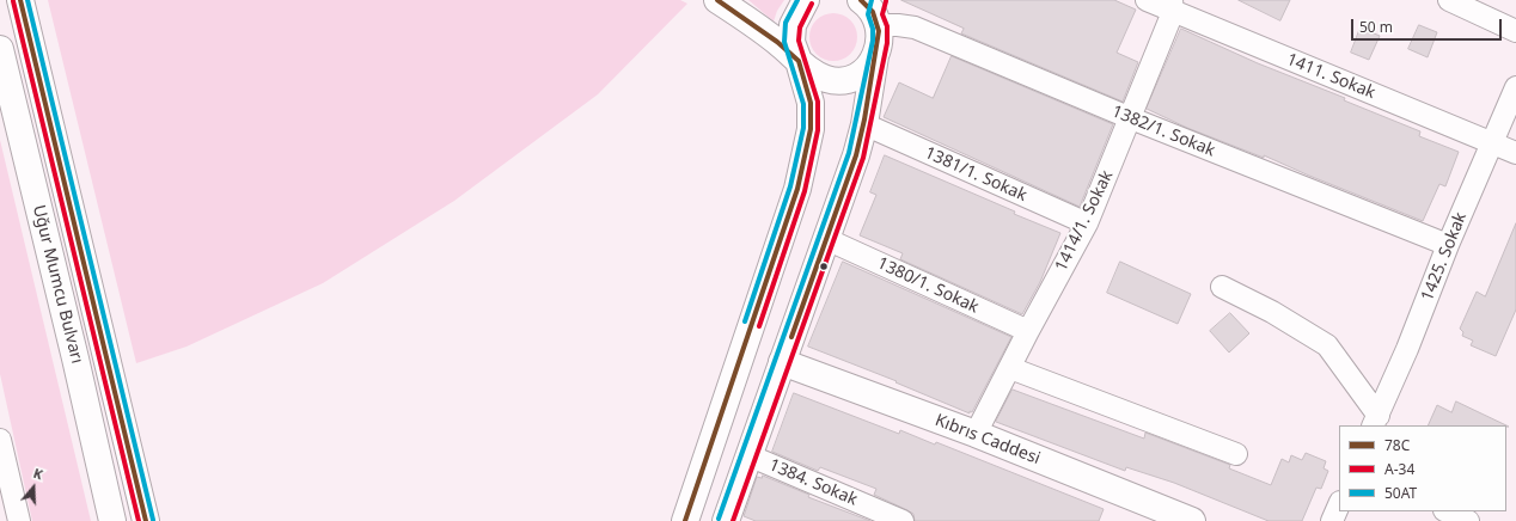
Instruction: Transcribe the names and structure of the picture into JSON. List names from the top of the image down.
{
  "streets": {
    "main road": ["Uğur Mumcu Bulvarı", "Kıbrıs Caddesi"],
    "street": [
      "1411. Sokak",
      "1382/1. Sokak",
      "1381/1. Sokak",
      "1414/1. Sokak",
      "1425. Sokak",
      "1380/1. Sokak",
      "1384. Sokak"
    ]
  },
  "crossings": [
    ["1411. Sokak", "1414/1. Sokak"],
    ["1411. Sokak", "1425. Sokak"],
    ["1382/1. Sokak", "1414/1. Sokak"],
    ["1382/1. Sokak", "1425. Sokak"],
    ["1381/1. Sokak", "1414/1. Sokak"],
    ["1414/1. Sokak", "1380/1. Sokak"],
    ["1414/1. Sokak", "Kıbrıs Caddesi"]
  ],
  "lines": ["transit line 78C", "transit line 50AT", "transit line A-34"],
  "legend": ["78C", "A-34", "50AT"],
  "scale_bar": "50 m",
  "north": "top"
}
